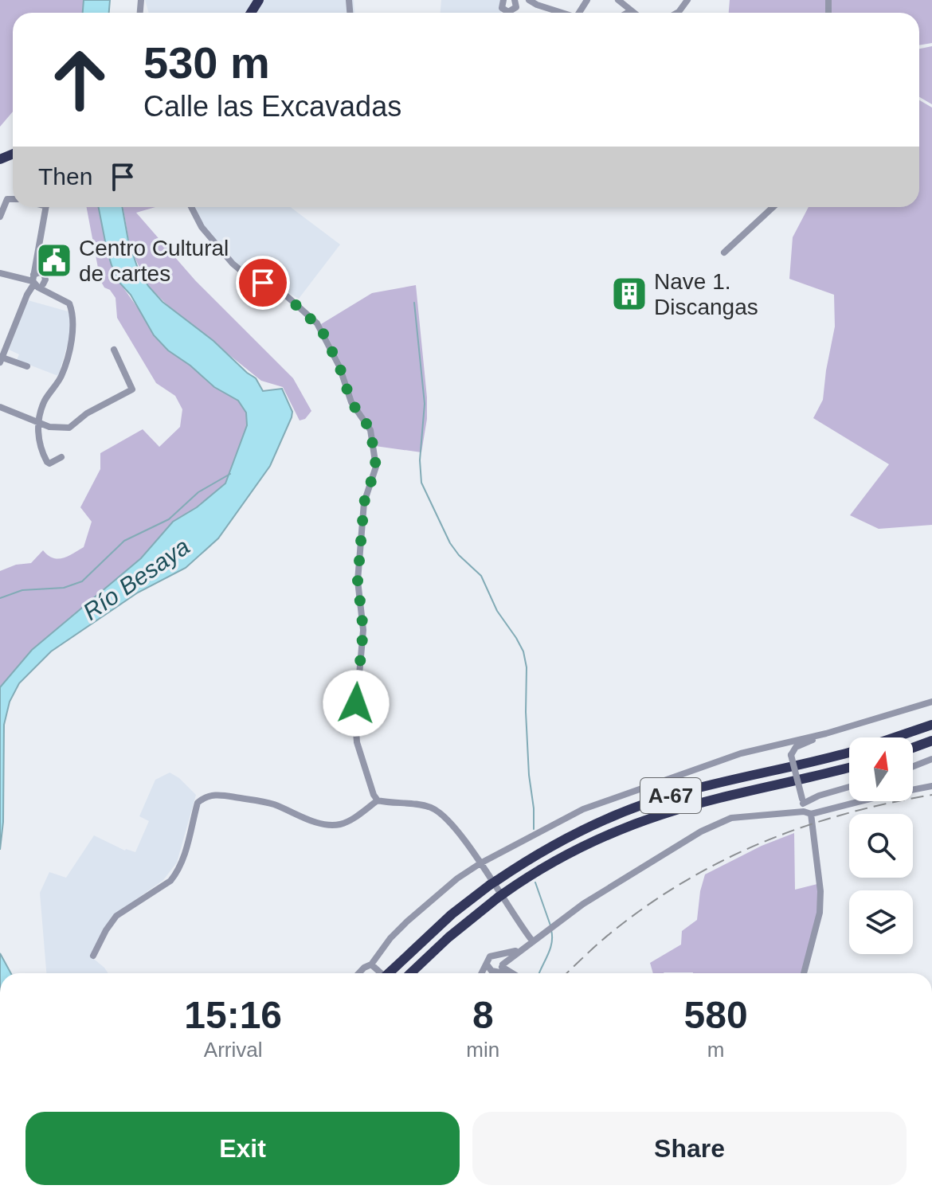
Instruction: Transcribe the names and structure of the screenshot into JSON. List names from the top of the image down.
{
  "streets": {
    "highway": ["A-67"]
  },
  "water": ["Río Besaya"],
  "places": {
    "public building": ["Centro Cultural de cartes"],
    "building": ["Nave 1. Discangas"]
  },
  "north": "top",
  "page": {
    "turn": ["530 m", "Calle las Excavadas"],
    "then": "Then",
    "eta": [
      "15:16",
      "Arrival",
      "8",
      "min",
      "580",
      "m"
    ],
    "buttons": ["Exit", "Share"]
  }
}
